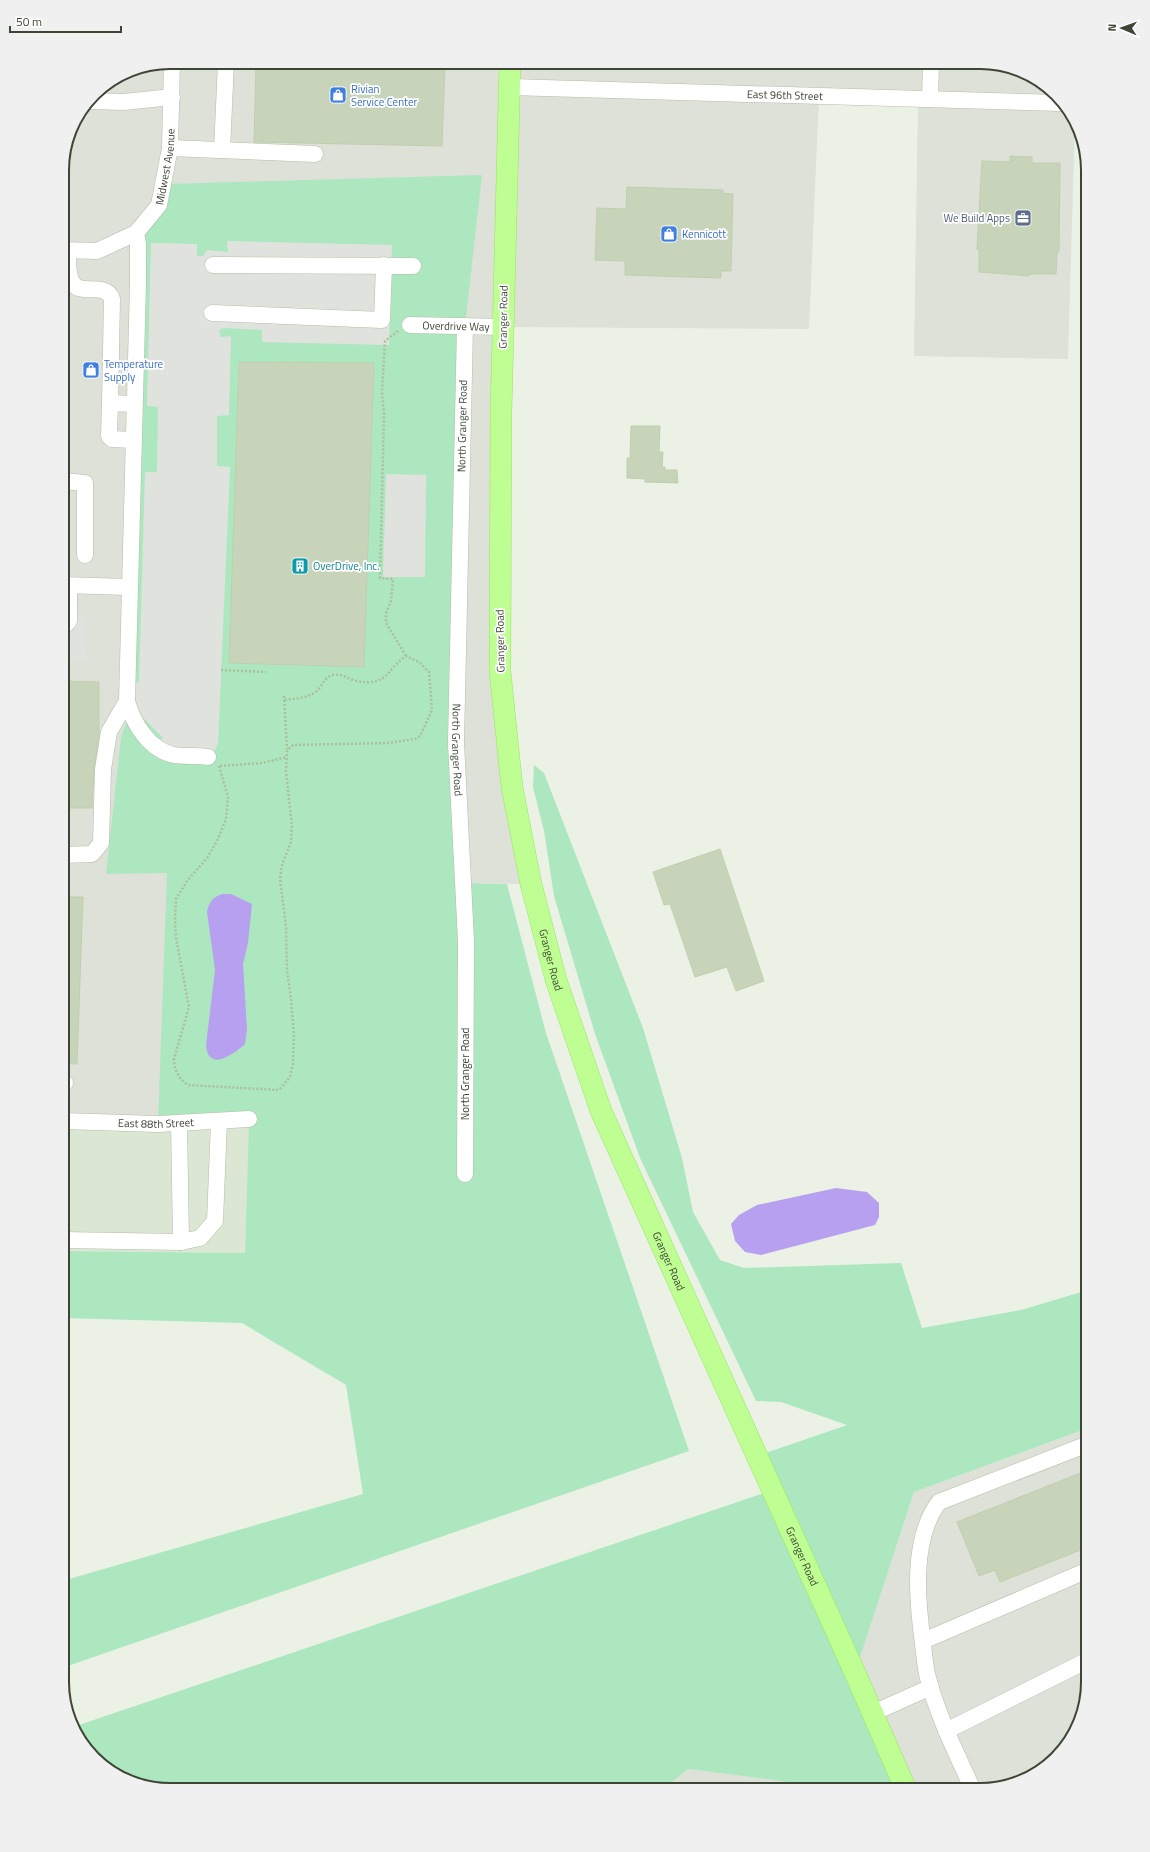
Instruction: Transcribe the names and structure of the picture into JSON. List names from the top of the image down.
{
  "streets": {
    "main road": ["Granger Road"],
    "street": [
      "East 96th Street",
      "Midwest Avenue",
      "Overdrive Way",
      "North Granger Road",
      "East 88th Street"
    ]
  },
  "crossings": [
    ["East 96th Street", "Granger Road"],
    ["Granger Road", "Overdrive Way"],
    ["Overdrive Way", "North Granger Road"]
  ],
  "places": {
    "shop": ["Rivian Service Center", "Kennicott", "Temperature Supply"],
    "office": ["We Build Apps"],
    "building": ["OverDrive, Inc."]
  },
  "scale_bar": "50 m",
  "north": "left"
}
